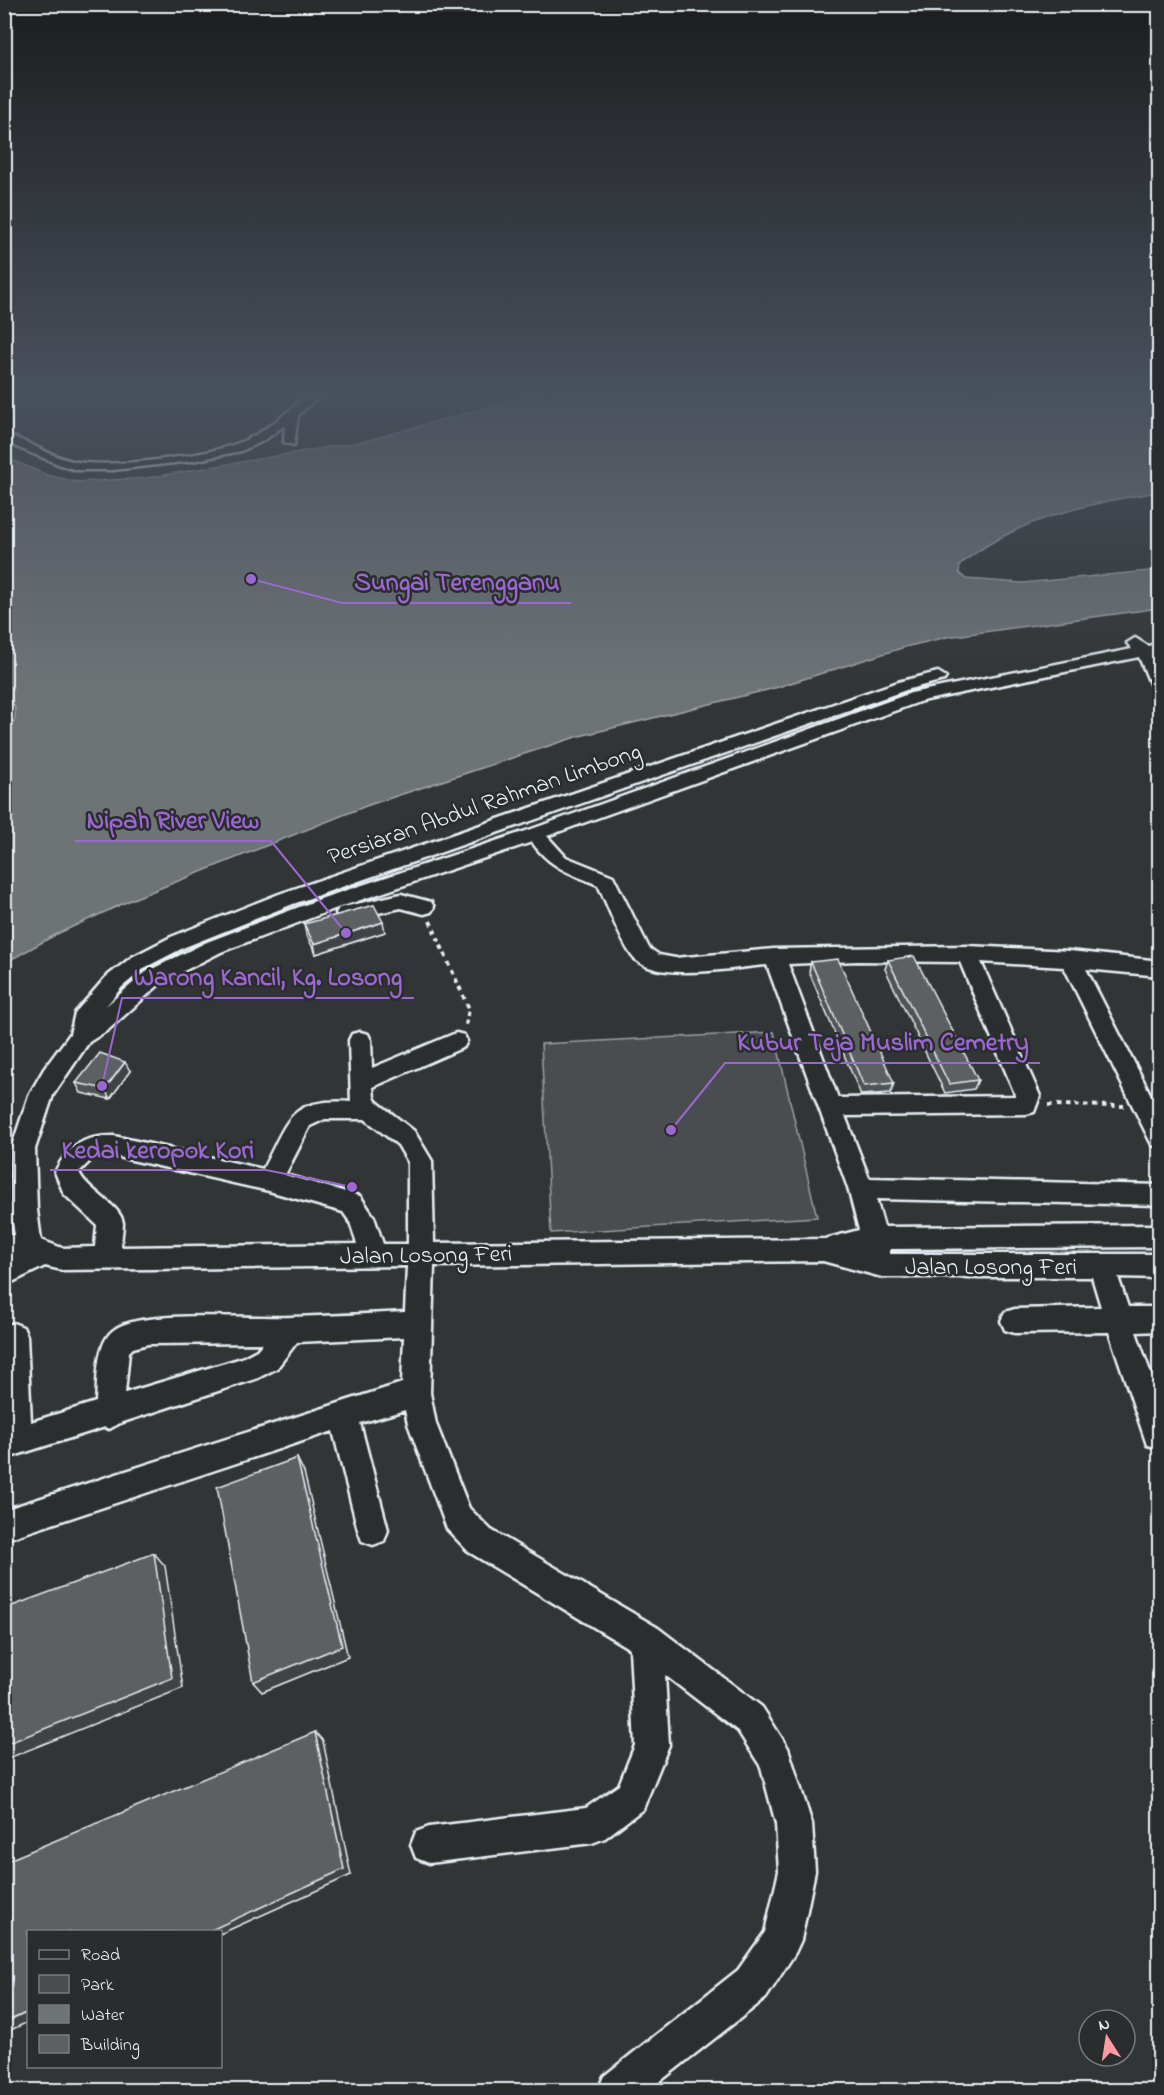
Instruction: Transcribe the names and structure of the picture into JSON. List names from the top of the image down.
{
  "streets": {
    "street": ["Persiaran Abdul Rahman Limbong", "Jalan Losong Feri"]
  },
  "places": [
    "Sungai Terengganu",
    "Nipah River View",
    "Warong Kancil, Kg. Losong",
    "Kubur Teja Muslim Cemetry",
    "Kedai keropok Kori"
  ],
  "legend": [
    "Road",
    "Park",
    "Water",
    "Building"
  ],
  "north": "top"
}
